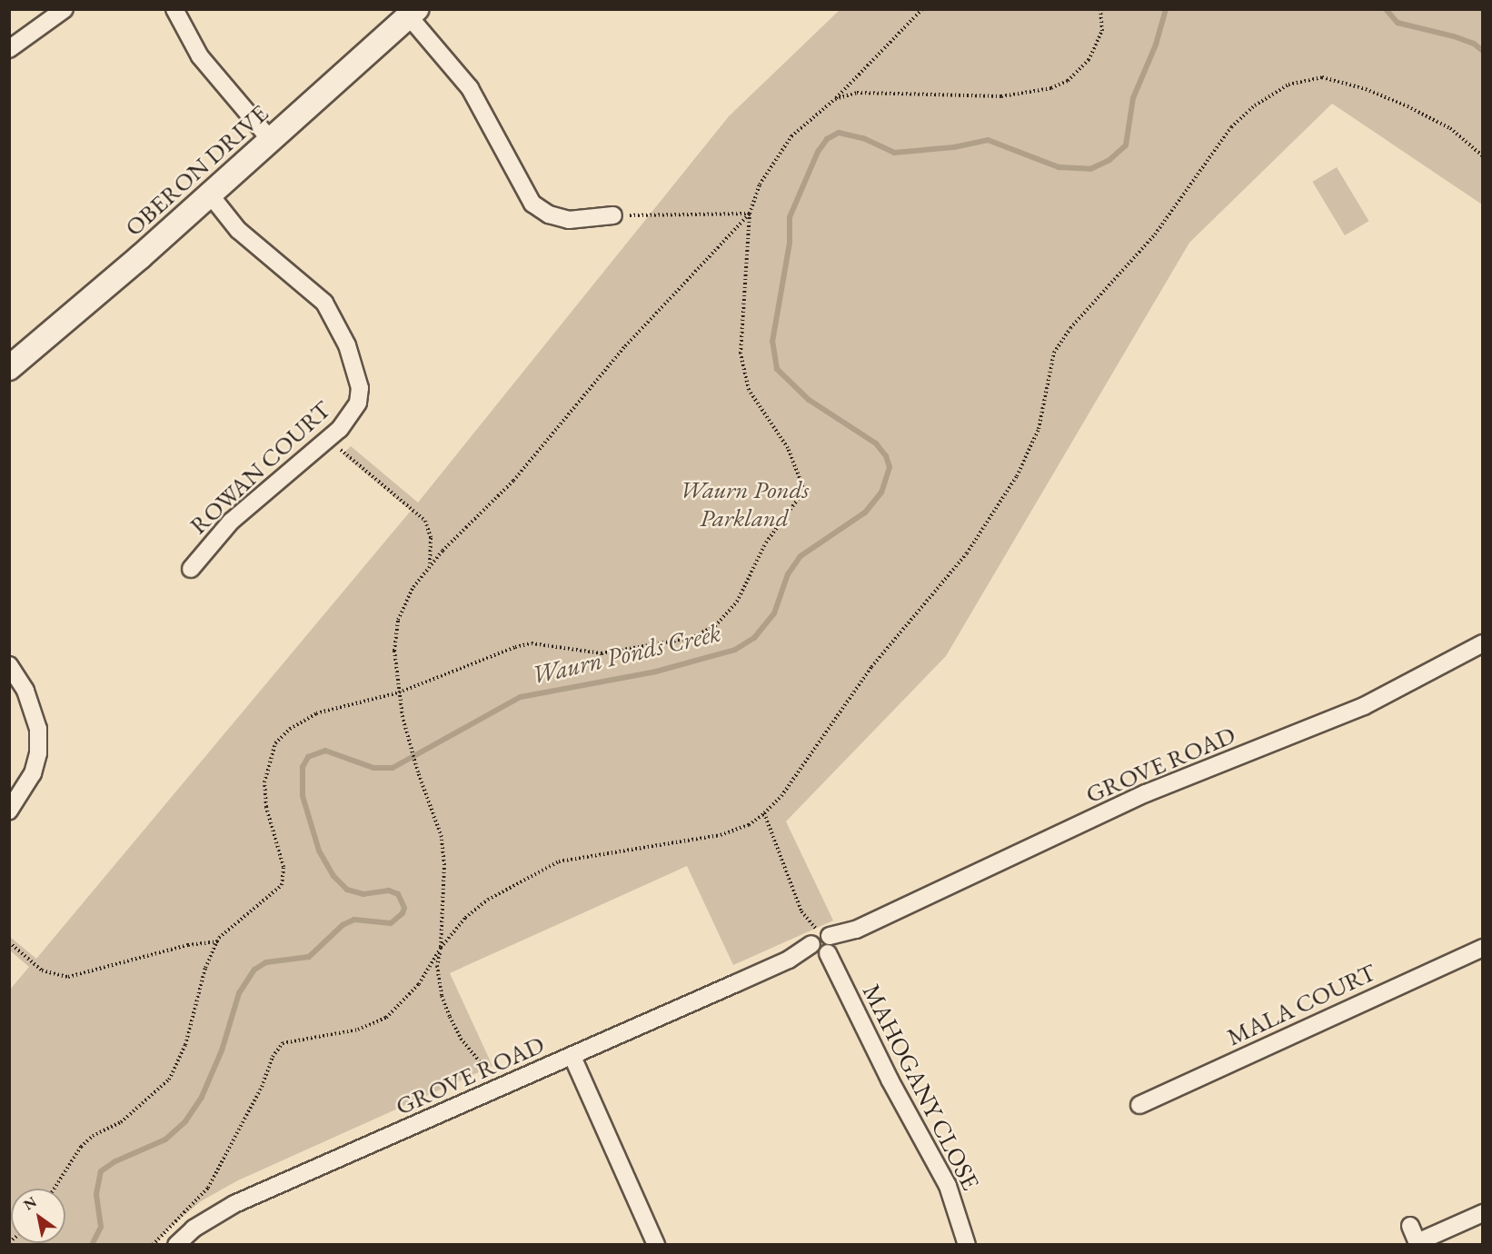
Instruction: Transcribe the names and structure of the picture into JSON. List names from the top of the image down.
{
  "streets": {
    "street": [
      "OBERON DRIVE",
      "ROWAN COURT",
      "GROVE ROAD",
      "MALA COURT",
      "MAHOGANY CLOSE"
    ]
  },
  "crossings": [
    ["OBERON DRIVE", "ROWAN COURT"],
    ["GROVE ROAD", "MAHOGANY CLOSE"]
  ],
  "water": ["Waurn Ponds Creek"],
  "parks": ["Waurn Ponds Parkland"],
  "north": "top left"
}
